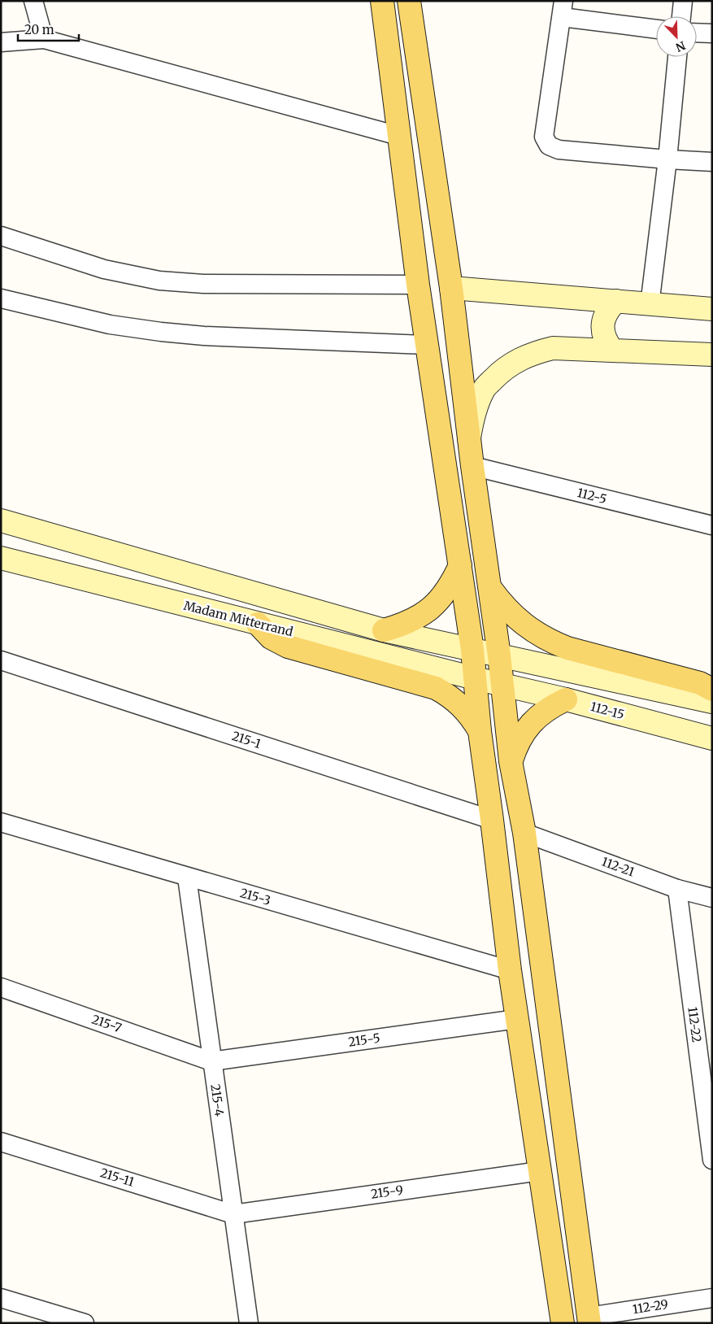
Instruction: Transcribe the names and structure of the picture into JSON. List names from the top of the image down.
{
  "streets": {
    "main road": ["Madam Mitterrand", "112-15"],
    "street": [
      "112-5",
      "215-1",
      "112-21",
      "215-3",
      "215-7",
      "112-22",
      "215-5",
      "215-4",
      "215-11",
      "215-9",
      "112-29"
    ]
  },
  "crossings": [
    ["Madam Mitterrand", "112-15"],
    ["112-21", "112-22"],
    ["215-3", "215-4"],
    ["215-7", "215-5"],
    ["215-7", "215-4"],
    ["215-5", "215-4"],
    ["215-4", "215-11"],
    ["215-4", "215-9"],
    ["215-11", "215-9"]
  ],
  "scale_bar": "20 m",
  "north": "bottom right"
}
